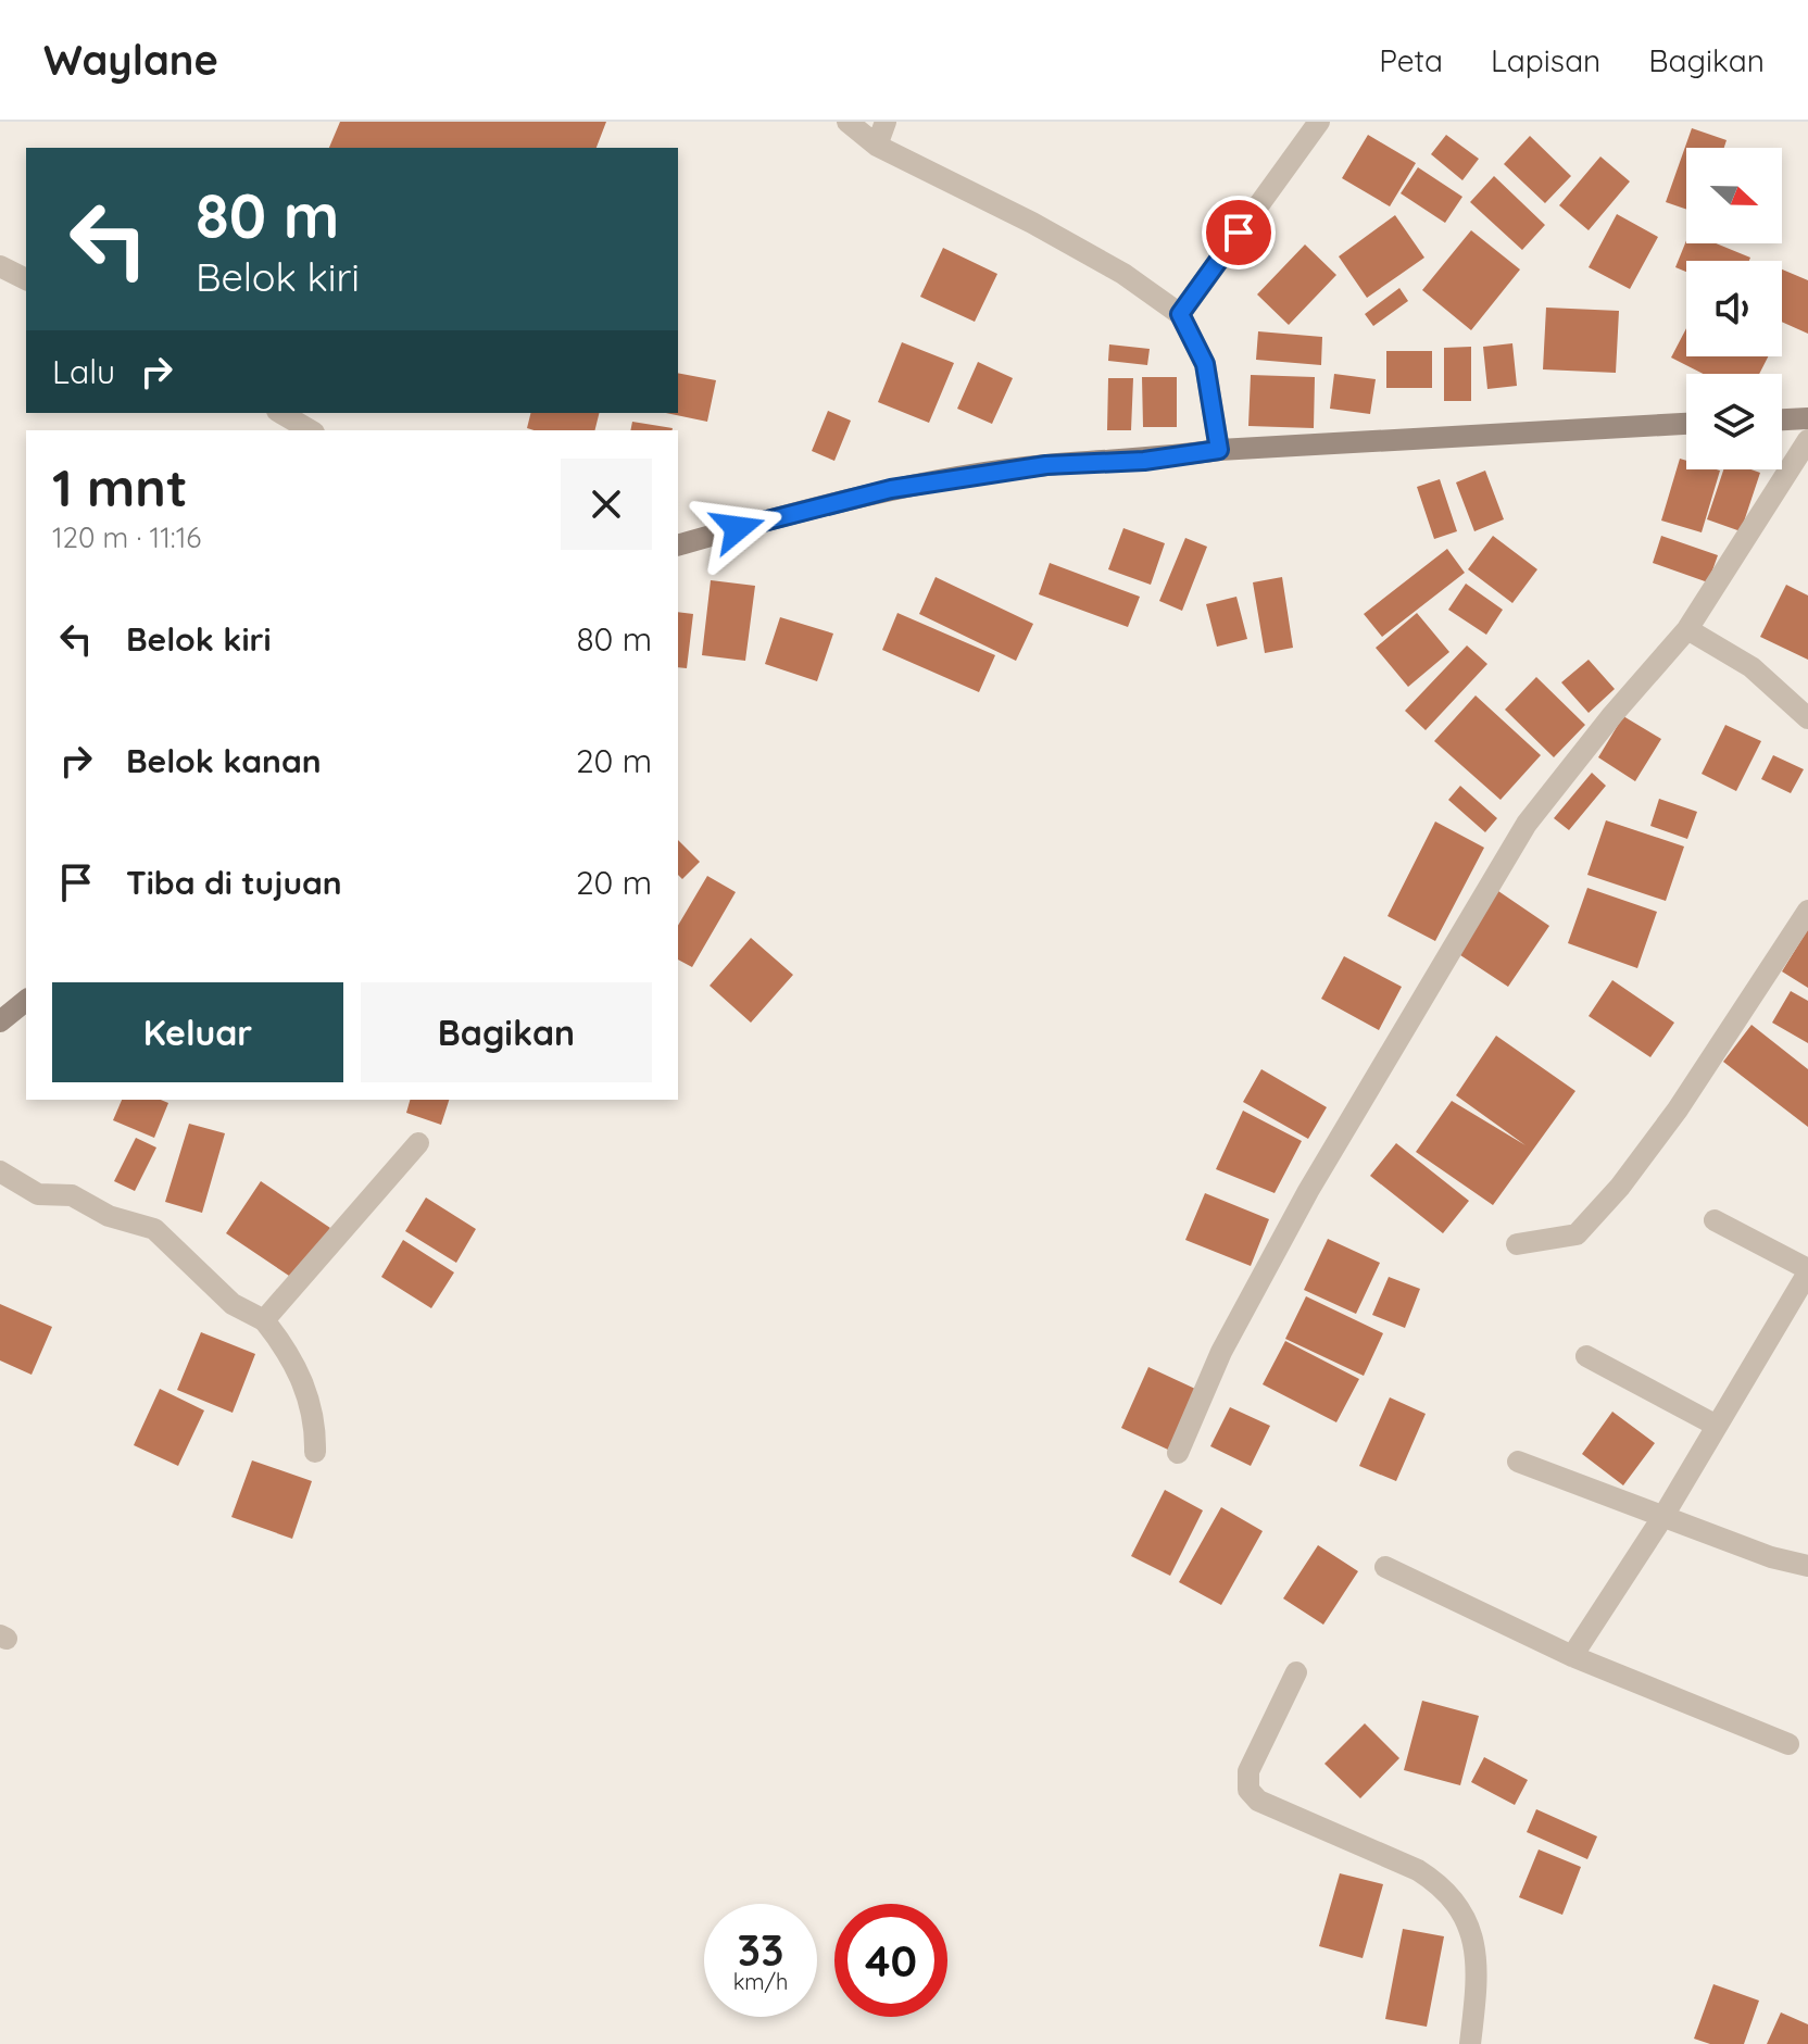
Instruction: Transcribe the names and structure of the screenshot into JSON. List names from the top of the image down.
{
  "north": "right",
  "page": {
    "header": "Waylane",
    "nav": ["Peta", "Lapisan", "Bagikan"],
    "turn": ["80 m", "Belok kiri"],
    "then": "Lalu",
    "heading": ["1 mnt", "120 m · 11:16"],
    "list": [
      {
        "name": "Belok kiri",
        "value": "80 m"
      },
      {
        "name": "Belok kanan",
        "value": "20 m"
      },
      {
        "name": "Tiba di tujuan",
        "value": "20 m"
      }
    ],
    "buttons": ["Keluar", "Bagikan"],
    "speed": "33 km/h",
    "limit": "40"
  }
}
